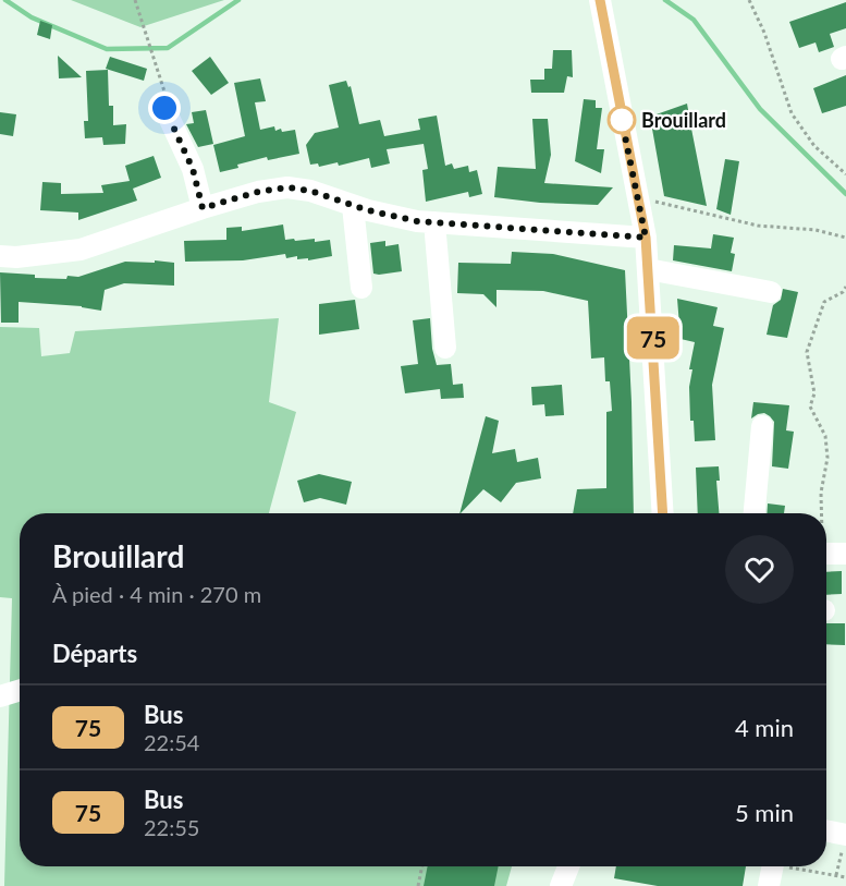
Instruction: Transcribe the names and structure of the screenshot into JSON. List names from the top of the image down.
{
  "places": ["Brouillard"],
  "lines": ["bus line 75"],
  "page": {
    "on_map": "75",
    "heading": [
      ["Brouillard", "À pied · 4 min · 270 m"],
      "Départs"
    ],
    "list": [
      {
        "mark": "75",
        "name": "Bus",
        "note": "22:54",
        "value": "4 min"
      },
      {
        "mark": "75",
        "name": "Bus",
        "note": "22:55",
        "value": "5 min"
      }
    ]
  }
}
